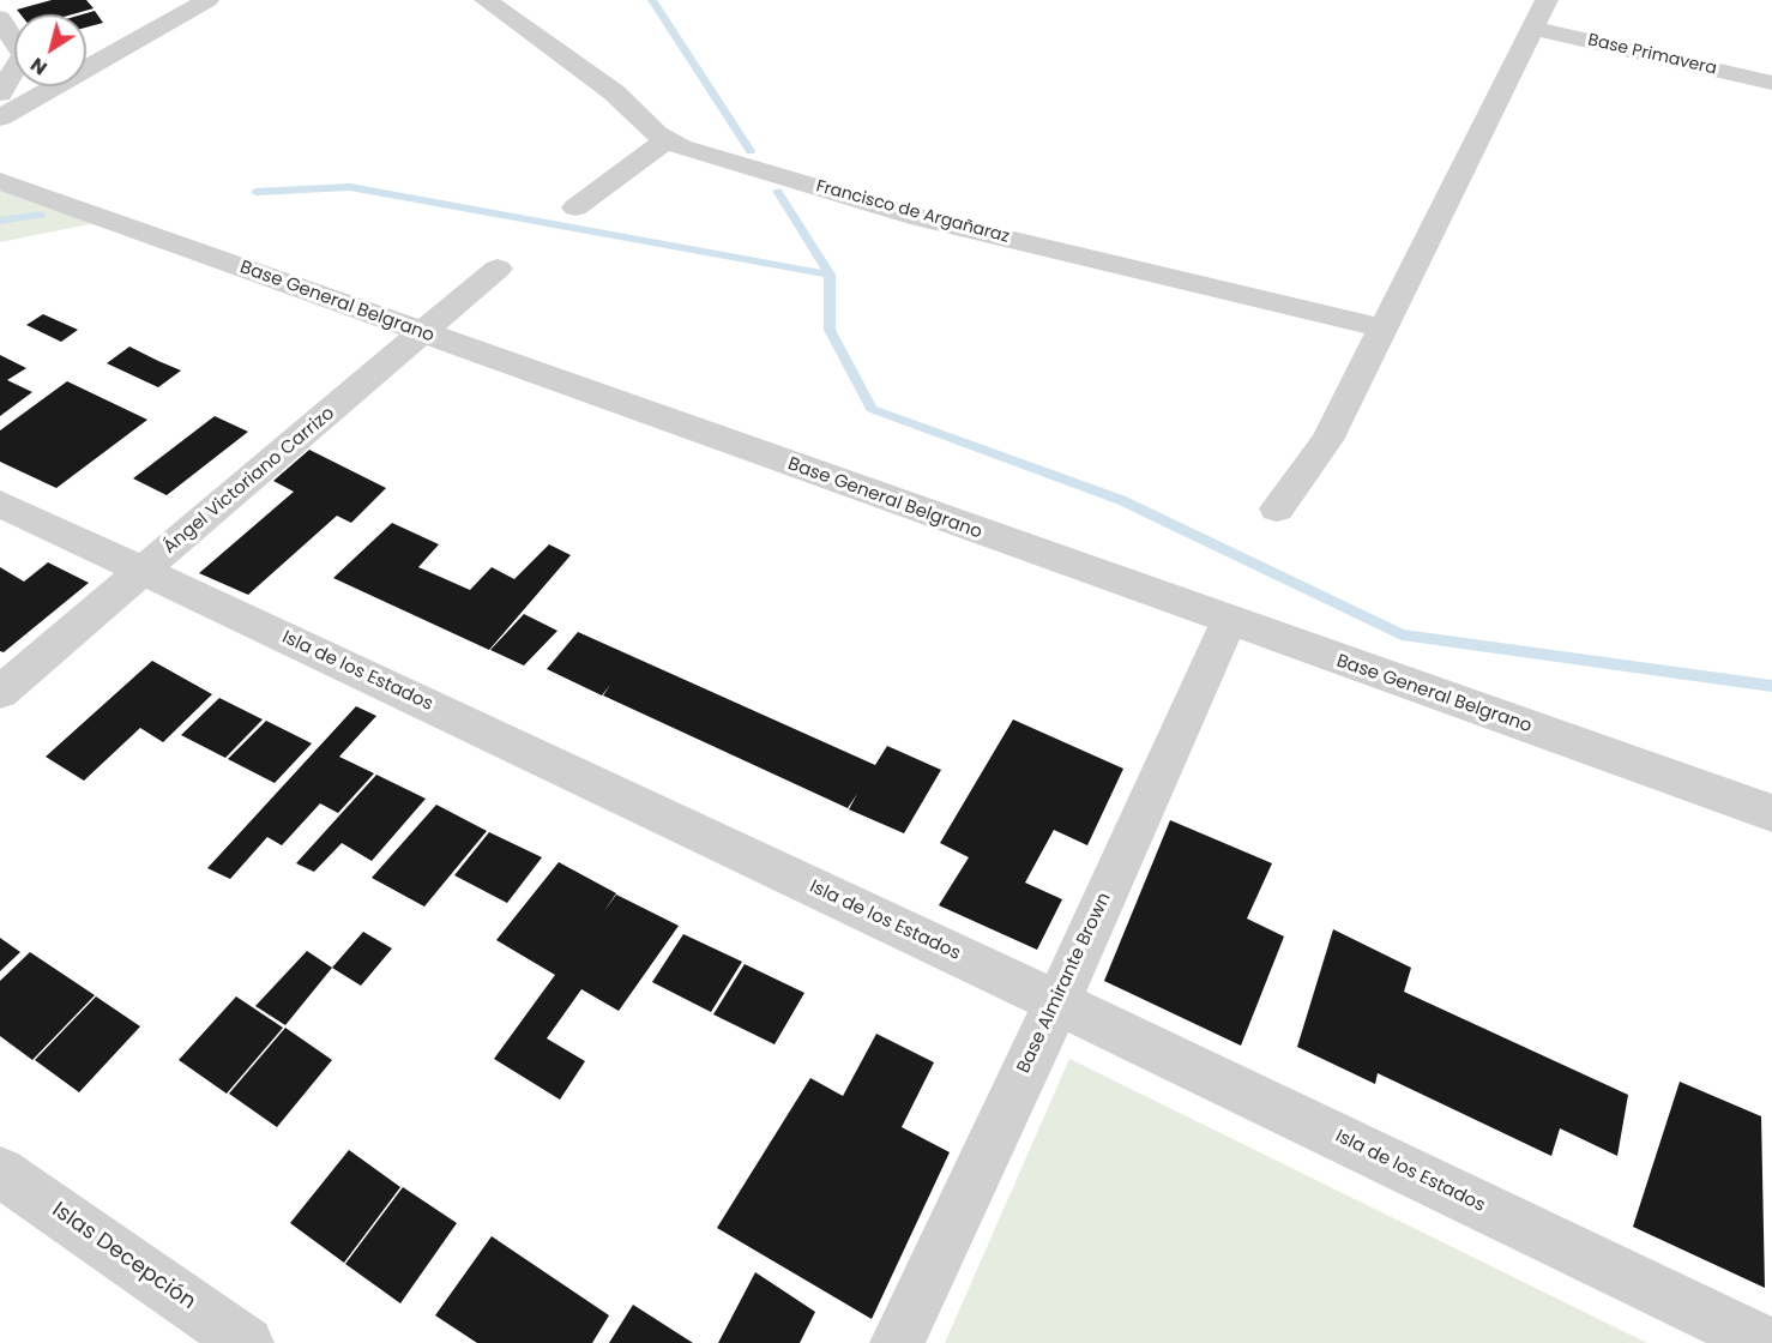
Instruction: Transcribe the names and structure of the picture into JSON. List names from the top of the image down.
{
  "streets": {
    "street": [
      "Base Primavera",
      "Francisco de Argañaraz",
      "Base General Belgrano",
      "Ángel Victoriano Carrizo",
      "Isla de los Estados",
      "Base Almirante Brown",
      "Islas Decepción"
    ]
  },
  "crossings": [
    ["Base General Belgrano", "Ángel Victoriano Carrizo"],
    ["Base General Belgrano", "Base Almirante Brown"],
    ["Ángel Victoriano Carrizo", "Isla de los Estados"],
    ["Isla de los Estados", "Base Almirante Brown"]
  ],
  "north": "bottom left"
}
